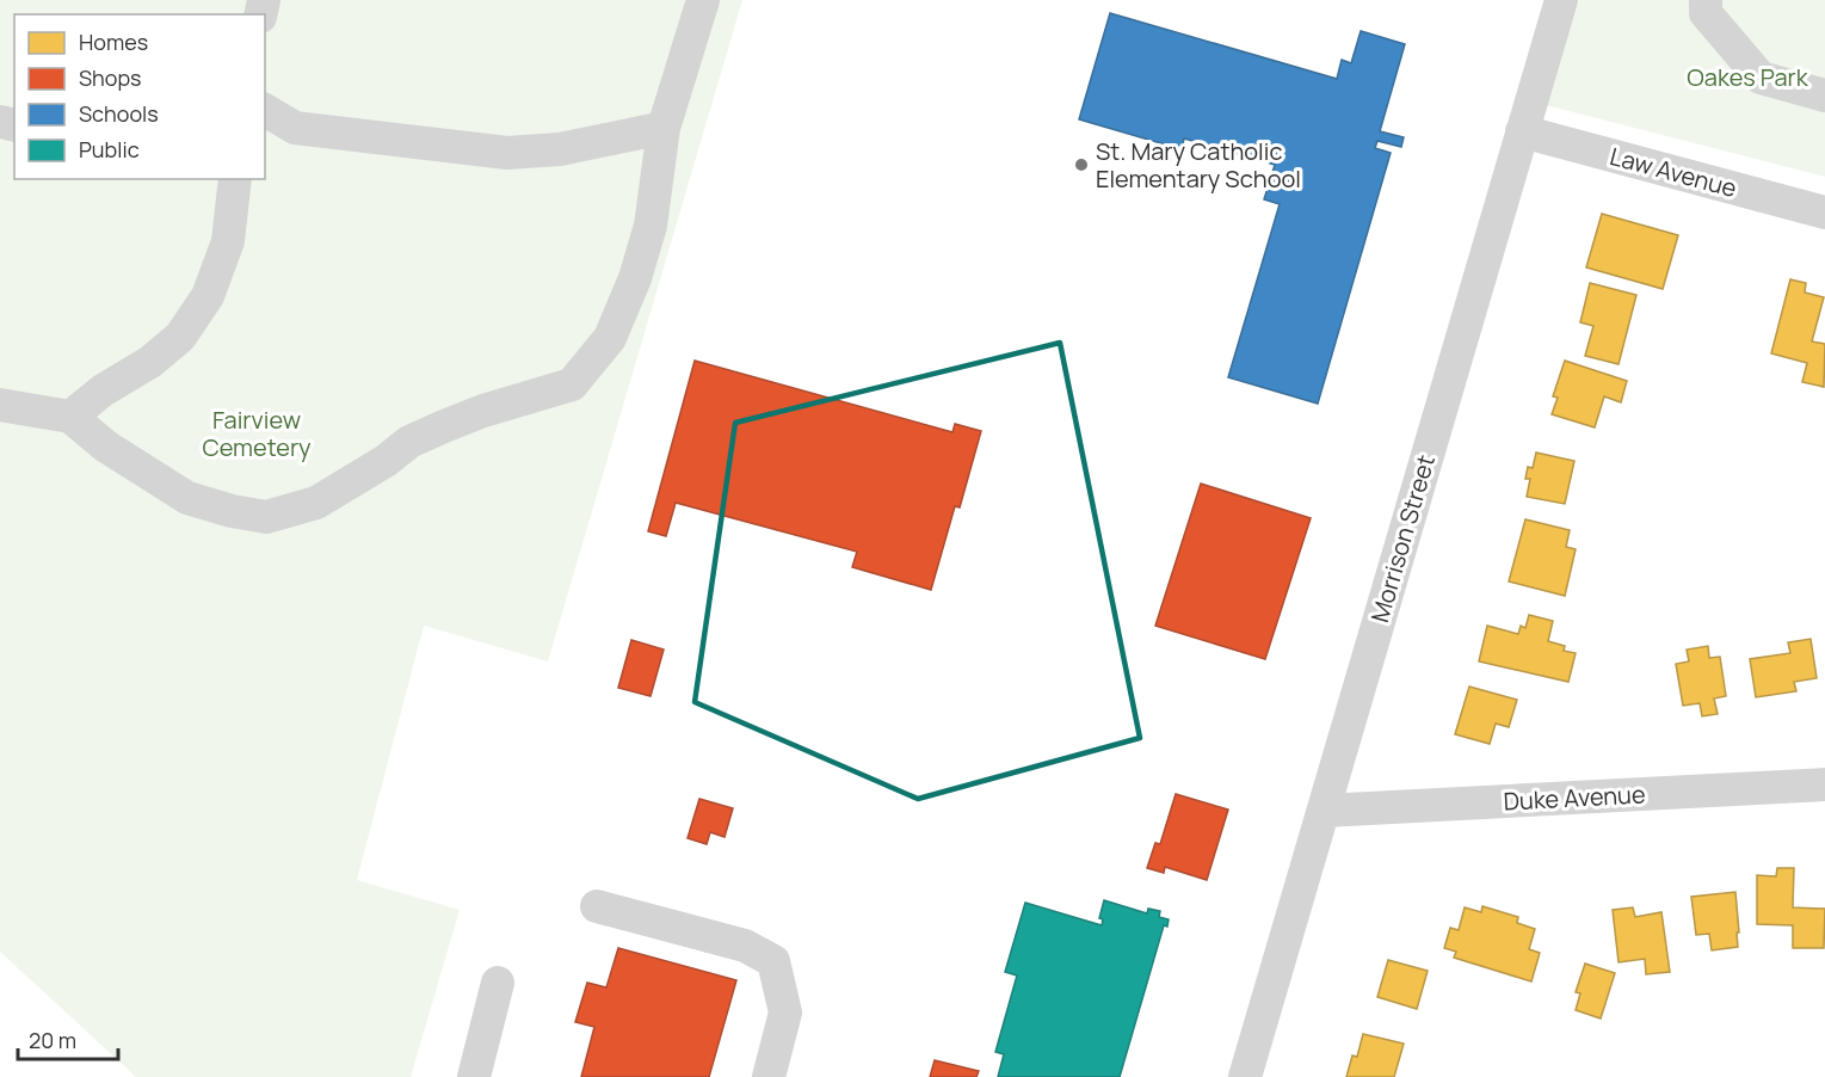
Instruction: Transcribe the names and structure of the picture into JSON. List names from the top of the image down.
{
  "streets": {
    "street": ["Law Avenue", "Morrison Street", "Duke Avenue"]
  },
  "crossings": [
    ["Law Avenue", "Morrison Street"],
    ["Morrison Street", "Duke Avenue"]
  ],
  "parks": ["Oakes Park", "Fairview Cemetery"],
  "places": ["St. Mary Catholic Elementary School"],
  "legend": [
    "Homes",
    "Shops",
    "Schools",
    "Public"
  ],
  "scale_bar": "20 m"
}
